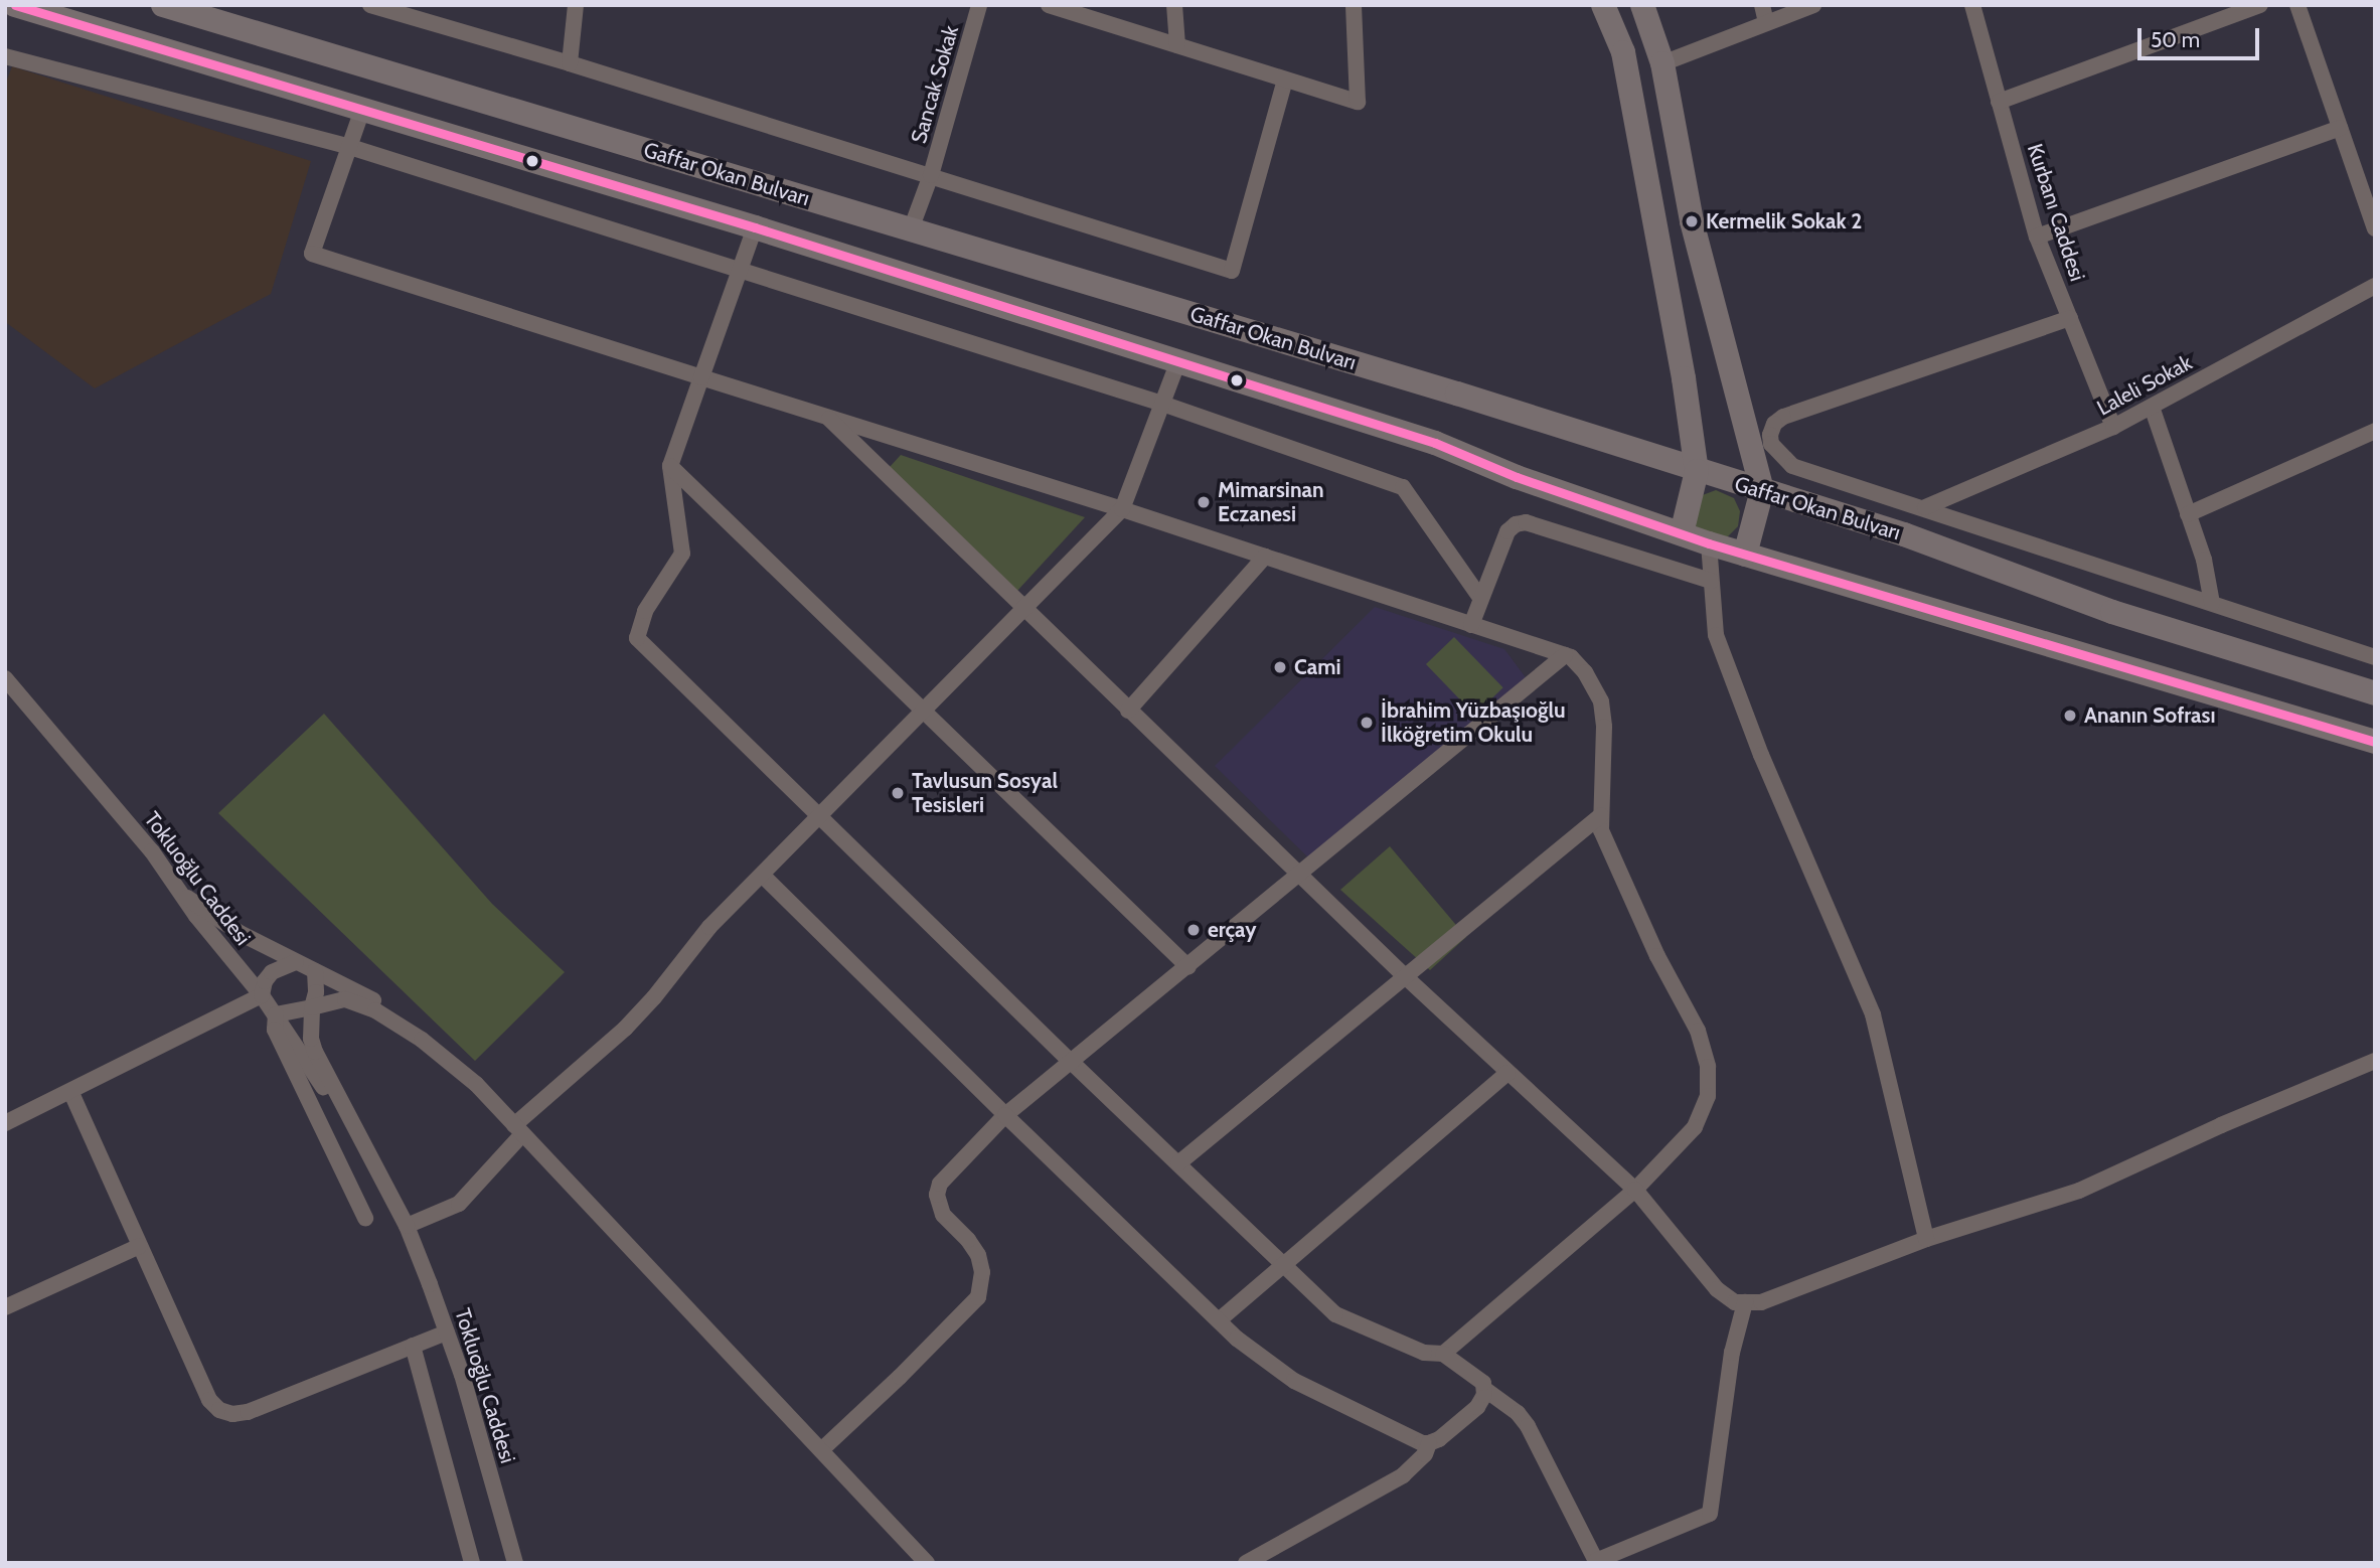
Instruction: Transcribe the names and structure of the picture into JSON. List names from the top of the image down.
{
  "streets": {
    "highway": ["Gaffar Okan Bulvarı"],
    "street": [
      "Sancak Sokak",
      "Kurbanı Caddesi",
      "Laleli Sokak",
      "Tokluoğlu Caddesi"
    ]
  },
  "crossings": [
    ["Sancak Sokak", "Gaffar Okan Bulvarı"],
    ["Kurbanı Caddesi", "Laleli Sokak"]
  ],
  "places": [
    "Kermelik Sokak 2",
    "Mimarsinan Eczanesi",
    "Cami",
    "Ananın Sofrası",
    "İbrahim Yüzbaşıoğlu İlköğretim Okulu",
    "Tavlusun Sosyal Tesisleri",
    "erçay"
  ],
  "scale_bar": "50 m"
}
